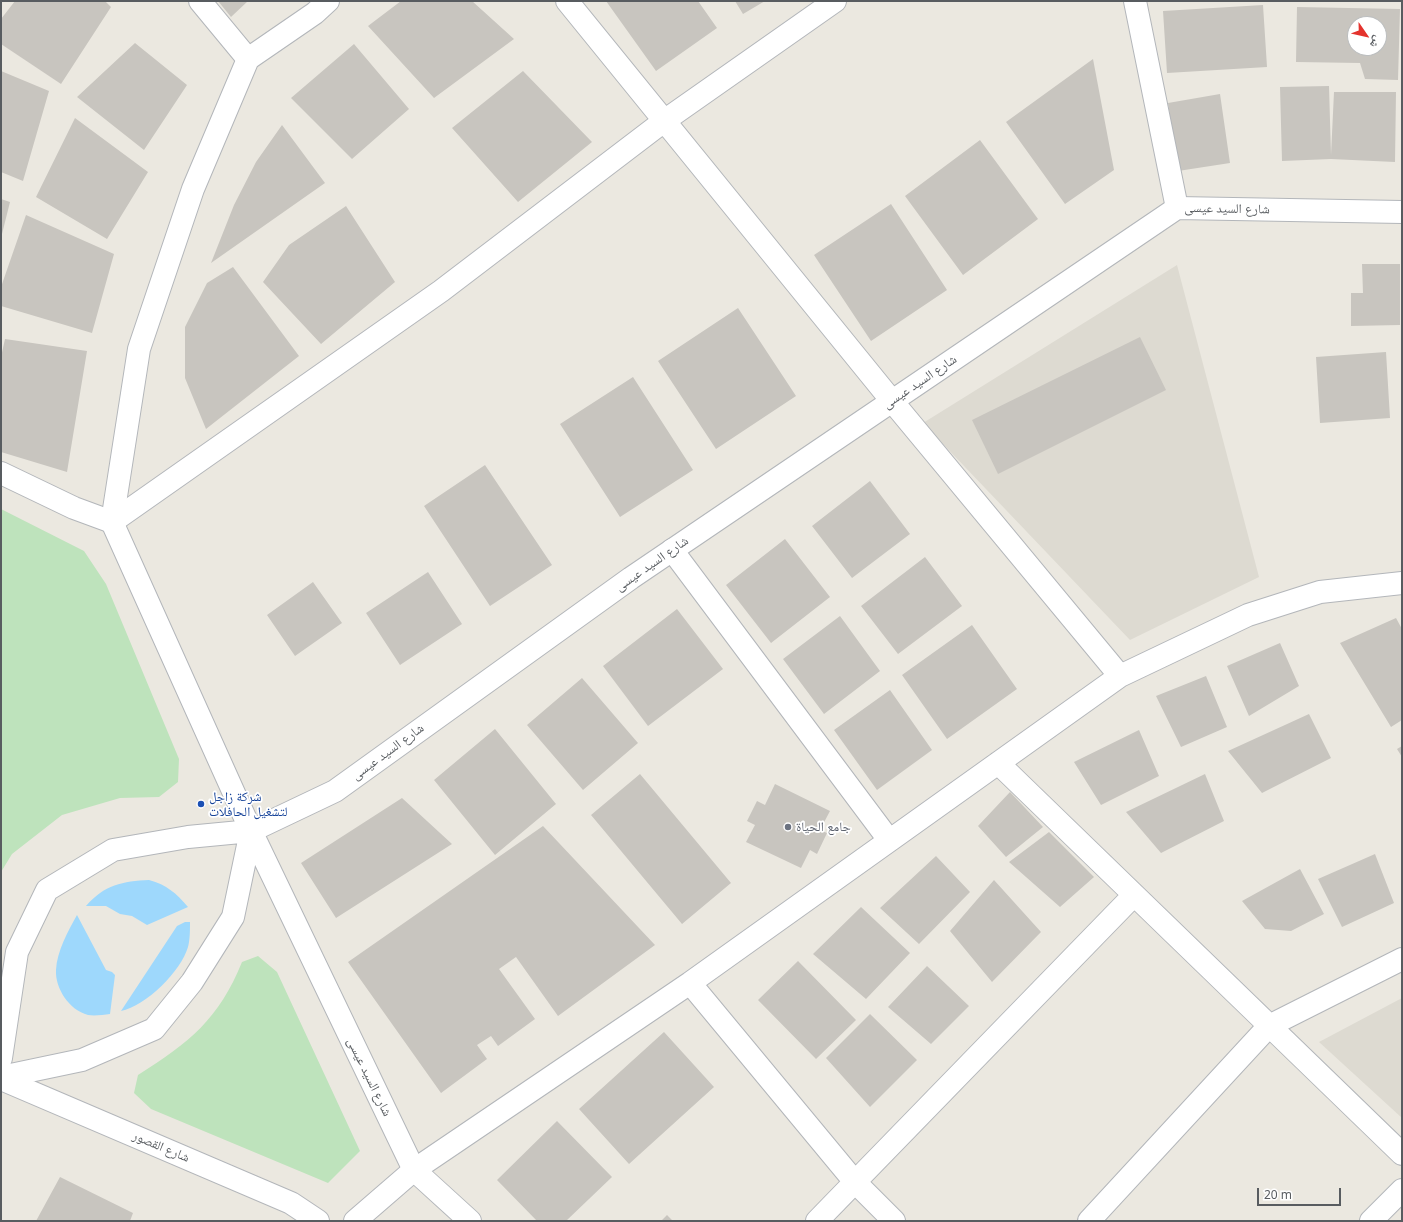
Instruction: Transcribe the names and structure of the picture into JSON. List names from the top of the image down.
{
  "streets": {
    "street": ["شارع السيد عيسى", "شارع القصور"]
  },
  "places": ["شركة زاجل لتشغيل الحافلات", "جامع الحياة"],
  "scale_bar": "20 m",
  "north": "bottom right"
}
